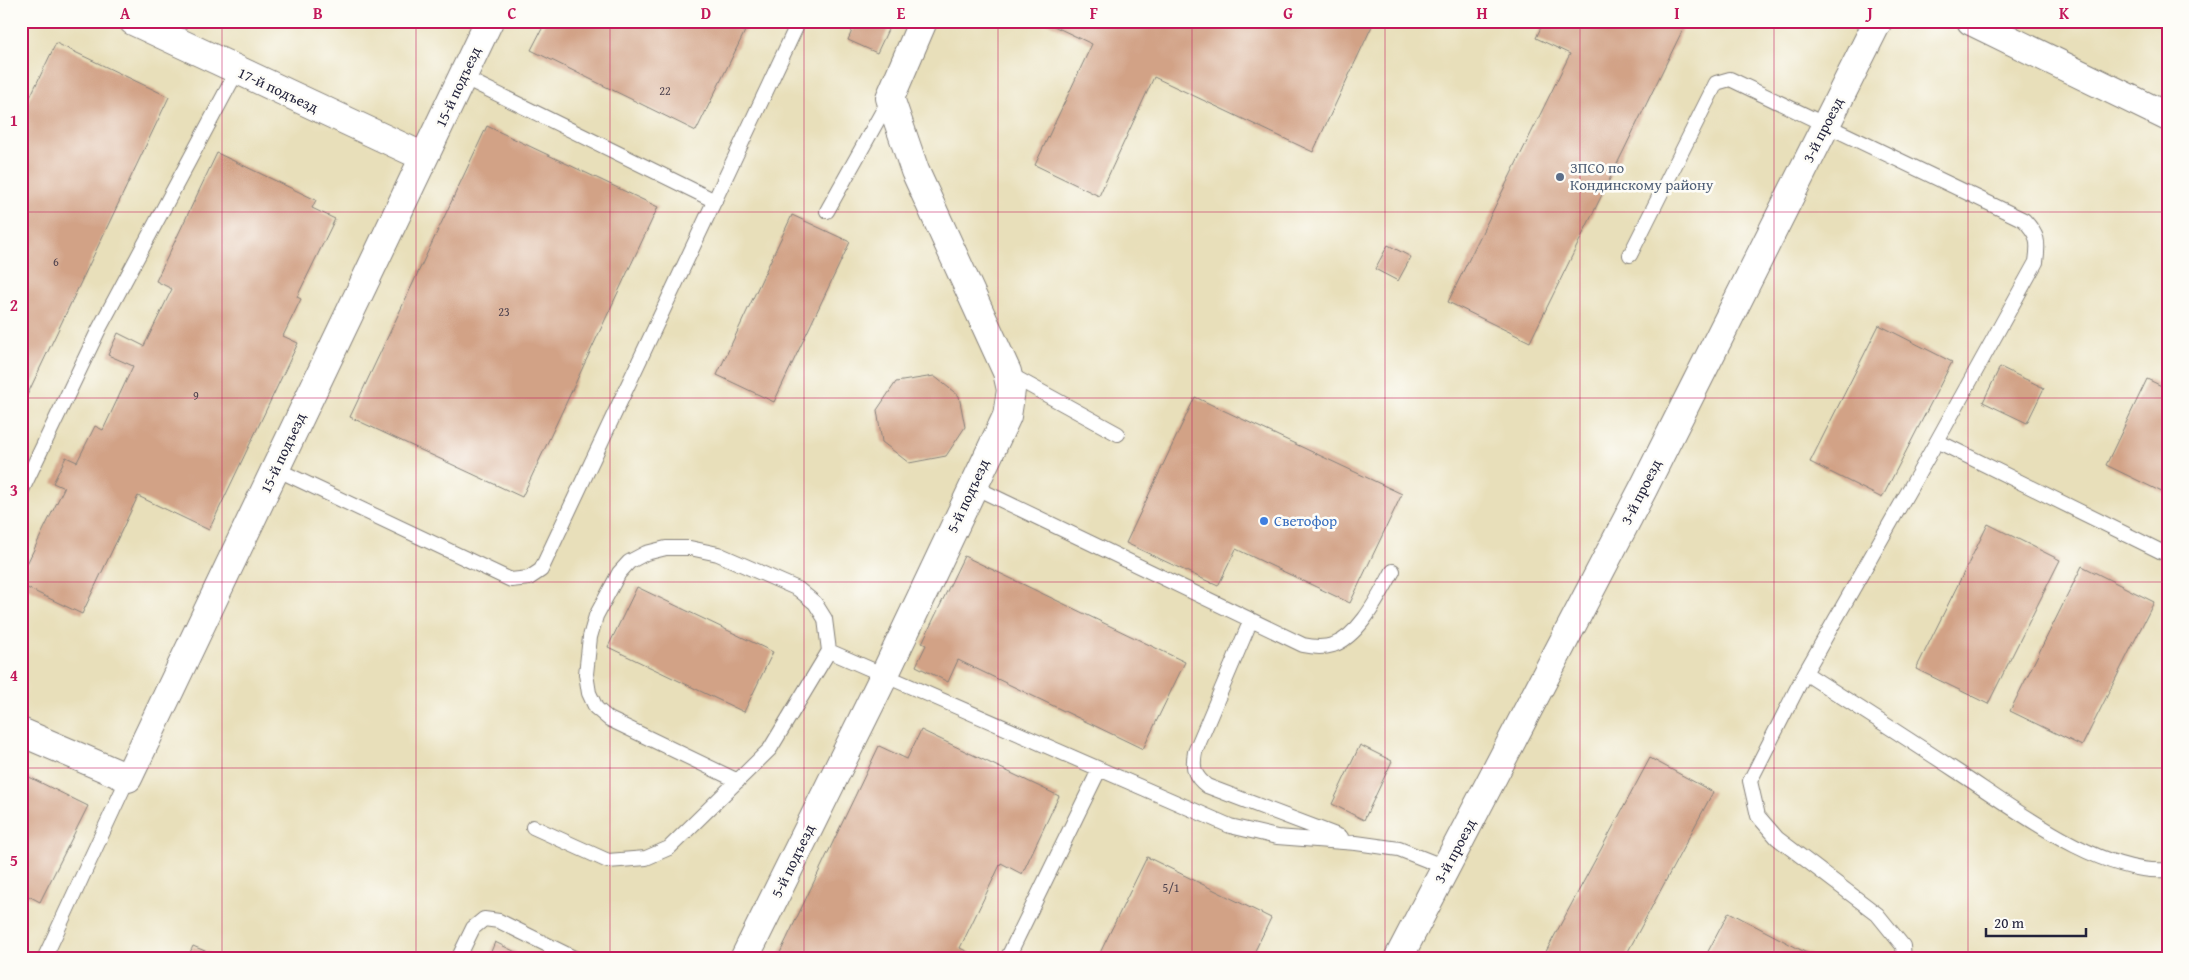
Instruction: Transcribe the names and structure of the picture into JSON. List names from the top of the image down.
{
  "streets": {
    "street": [
      "15-й подъезд",
      "17-й подъезд",
      "3-й проезд",
      "5-й подъезд"
    ]
  },
  "crossings": [
    ["15-й подъезд", "17-й подъезд"]
  ],
  "places": ["ЗПСО по Кондинскому району", "Светофор"],
  "house_numbers": [
    "22",
    "6",
    "23",
    "9",
    "5/1"
  ],
  "scale_bar": "20 m",
  "grid": {
    "columns": [
      "A",
      "B",
      "C",
      "D",
      "E",
      "F",
      "G",
      "H",
      "I",
      "J",
      "K"
    ],
    "rows": [
      "1",
      "2",
      "3",
      "4",
      "5"
    ]
  }
}
